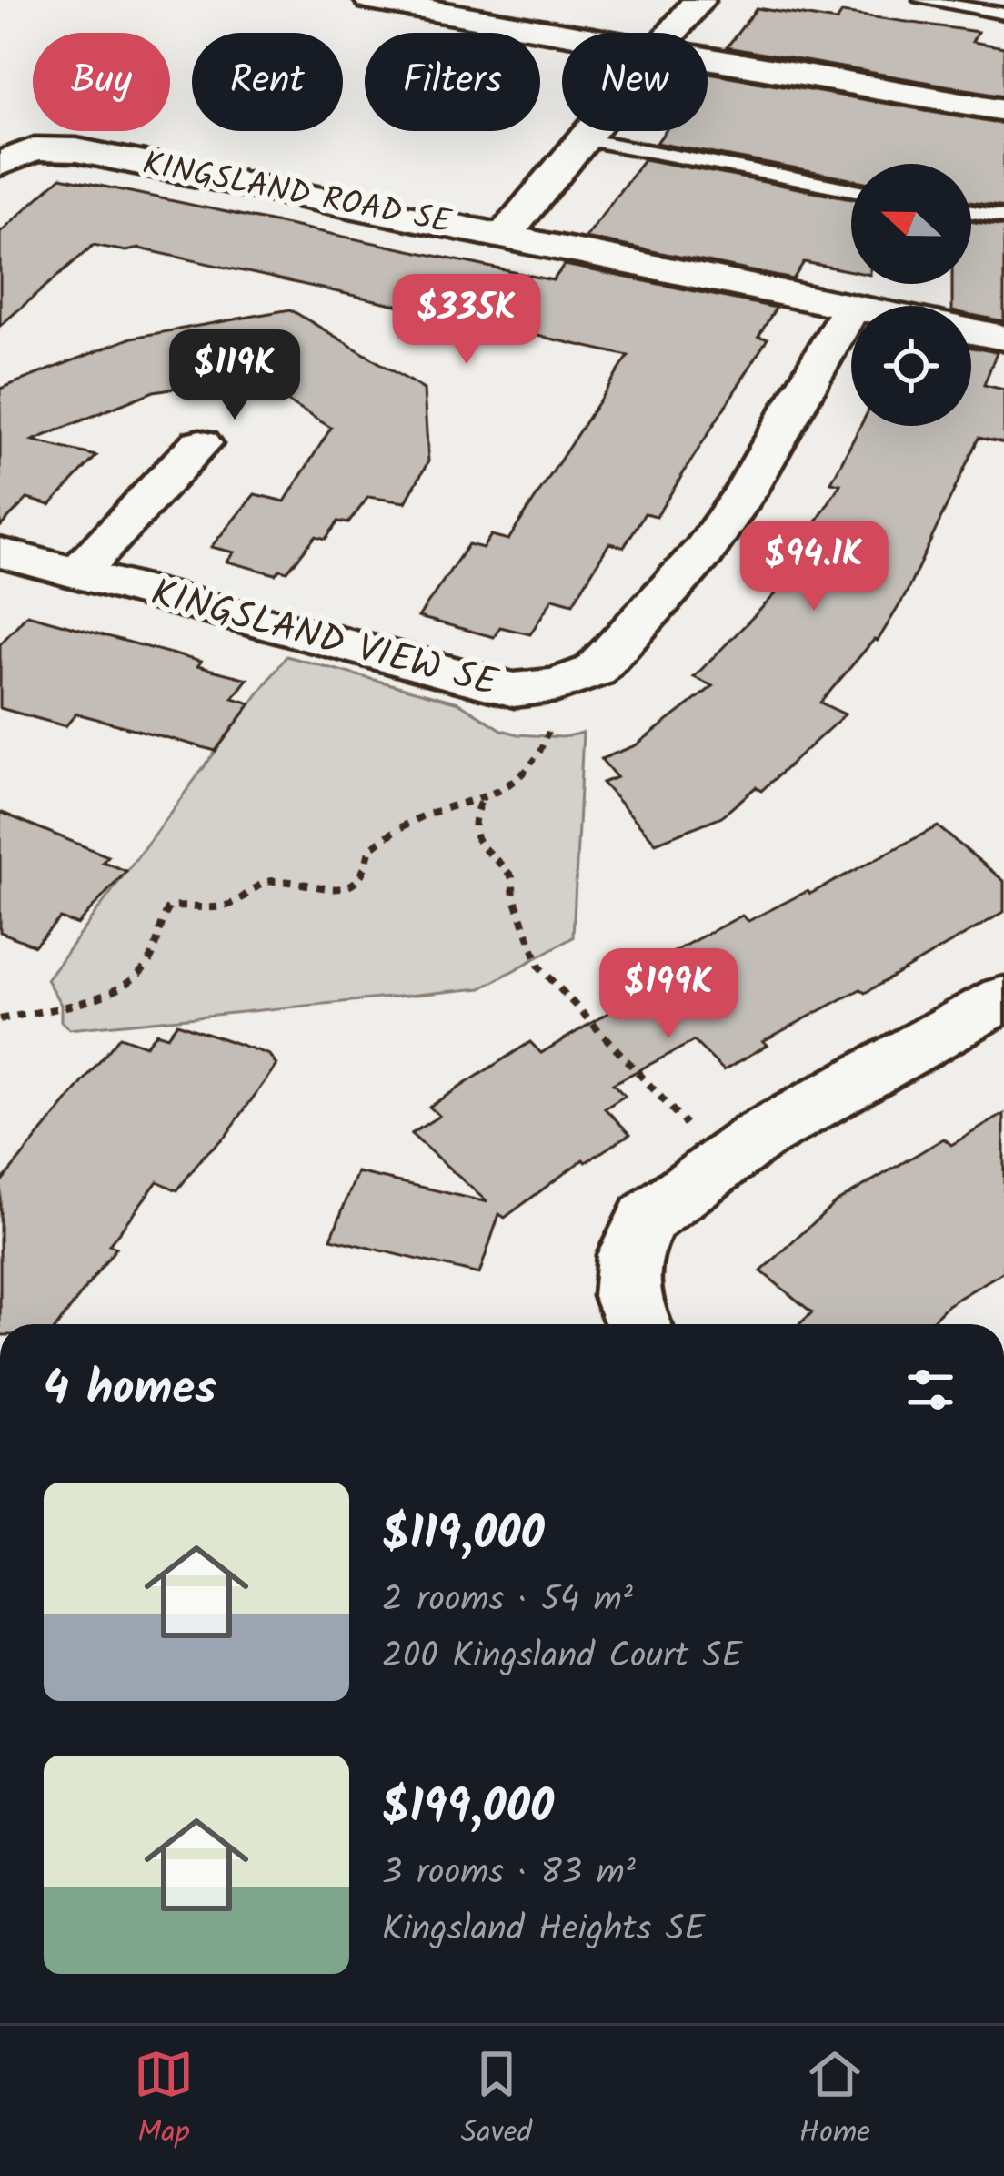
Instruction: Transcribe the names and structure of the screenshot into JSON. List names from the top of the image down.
{
  "streets": {
    "street": ["KINGSLAND ROAD SE", "KINGSLAND VIEW SE"]
  },
  "crossings": [
    ["KINGSLAND ROAD SE", "KINGSLAND VIEW SE"]
  ],
  "north": "left",
  "page": {
    "chip": [
      "Buy",
      "Rent",
      "Filters",
      "New"
    ],
    "price": [
      "$335K",
      "$119K",
      "$94.1K",
      "$199K"
    ],
    "heading": "4 homes",
    "list": [
      {
        "name": "$119,000",
        "note": "2 rooms · 54 m² · 200 Kingsland Court SE"
      },
      {
        "name": "$199,000",
        "note": "3 rooms · 83 m² · Kingsland Heights SE"
      }
    ],
    "tabs": ["Map", "Saved", "Home"]
  }
}
